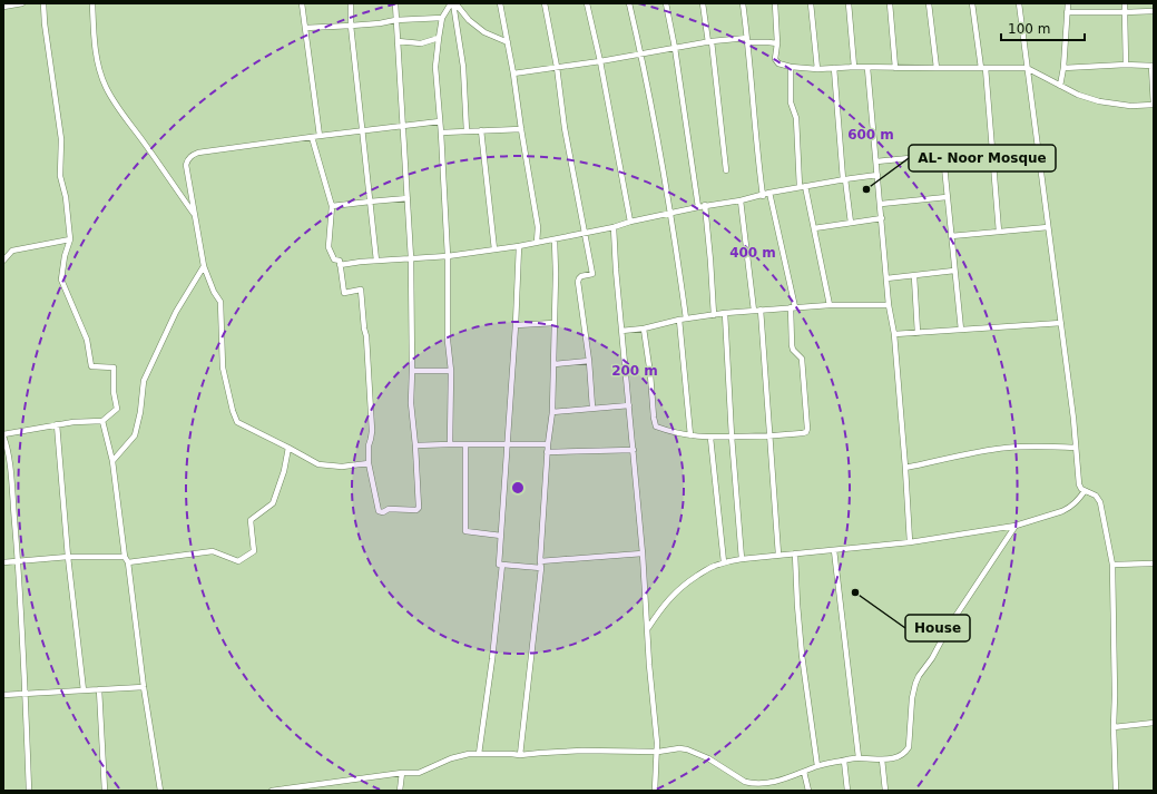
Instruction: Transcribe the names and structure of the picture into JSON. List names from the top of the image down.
{
  "places": ["AL- Noor Mosque", "House"],
  "scale_bar": "100 m",
  "rings": ["600 m", "400 m", "200 m"]
}
